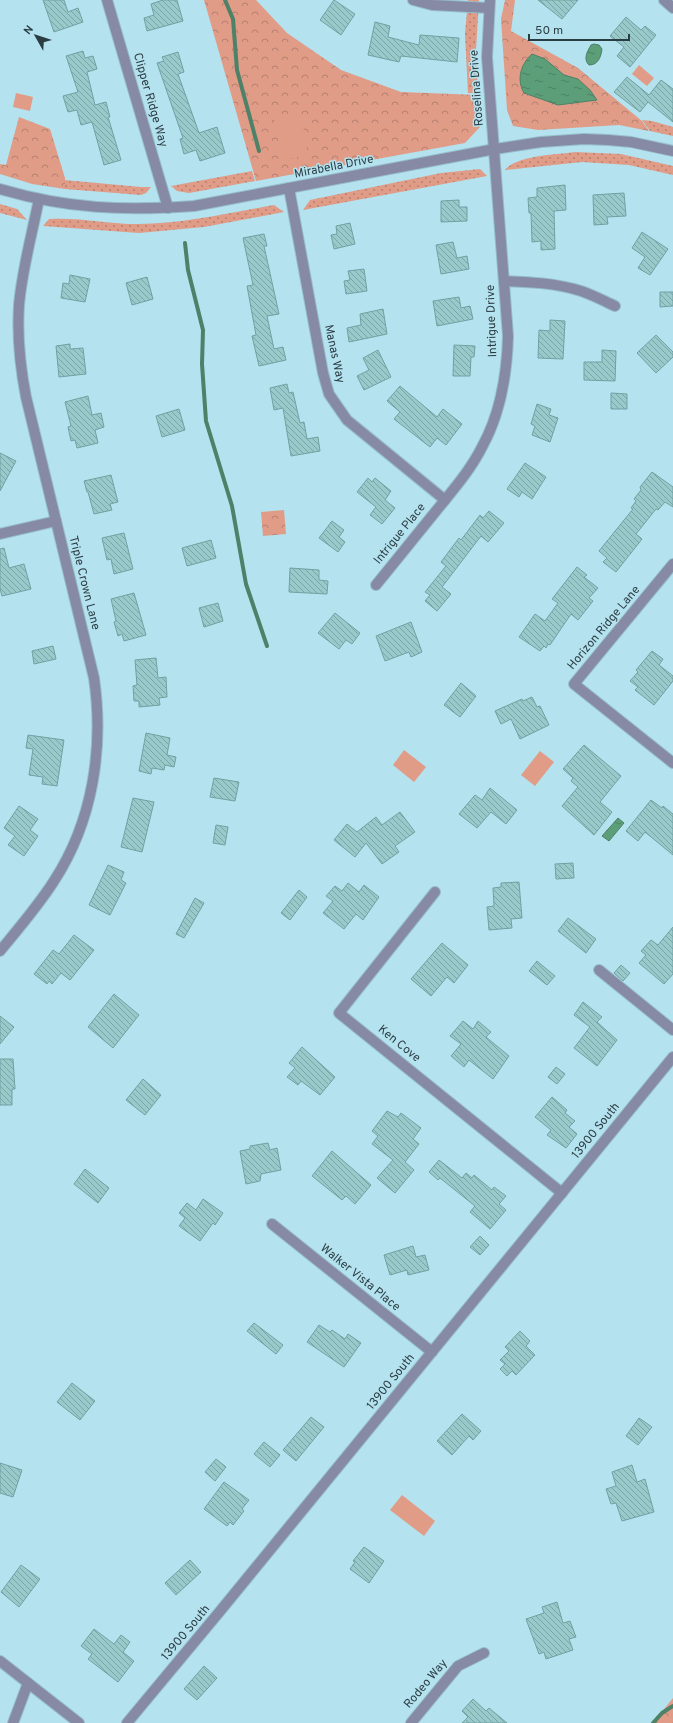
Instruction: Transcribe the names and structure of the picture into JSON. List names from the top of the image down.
{
  "streets": {
    "street": [
      "Roselina Drive",
      "Clipper Ridge Way",
      "Mirabella Drive",
      "Intrigue Drive",
      "Manas Way",
      "Intrigue Place",
      "Triple Crown Lane",
      "Horizon Ridge Lane",
      "Ken Cove",
      "13900 South",
      "Walker Vista Place",
      "Rodeo Way"
    ]
  },
  "crossings": [
    ["Roselina Drive", "Mirabella Drive"],
    ["Roselina Drive", "Intrigue Drive"],
    ["Clipper Ridge Way", "Mirabella Drive"],
    ["Mirabella Drive", "Intrigue Drive"],
    ["Mirabella Drive", "Manas Way"],
    ["Mirabella Drive", "Triple Crown Lane"],
    ["Intrigue Drive", "Manas Way"],
    ["Intrigue Drive", "Intrigue Place"],
    ["Manas Way", "Intrigue Place"],
    ["Ken Cove", "13900 South"],
    ["13900 South", "Walker Vista Place"]
  ],
  "scale_bar": "50 m",
  "north": "top left"
}
